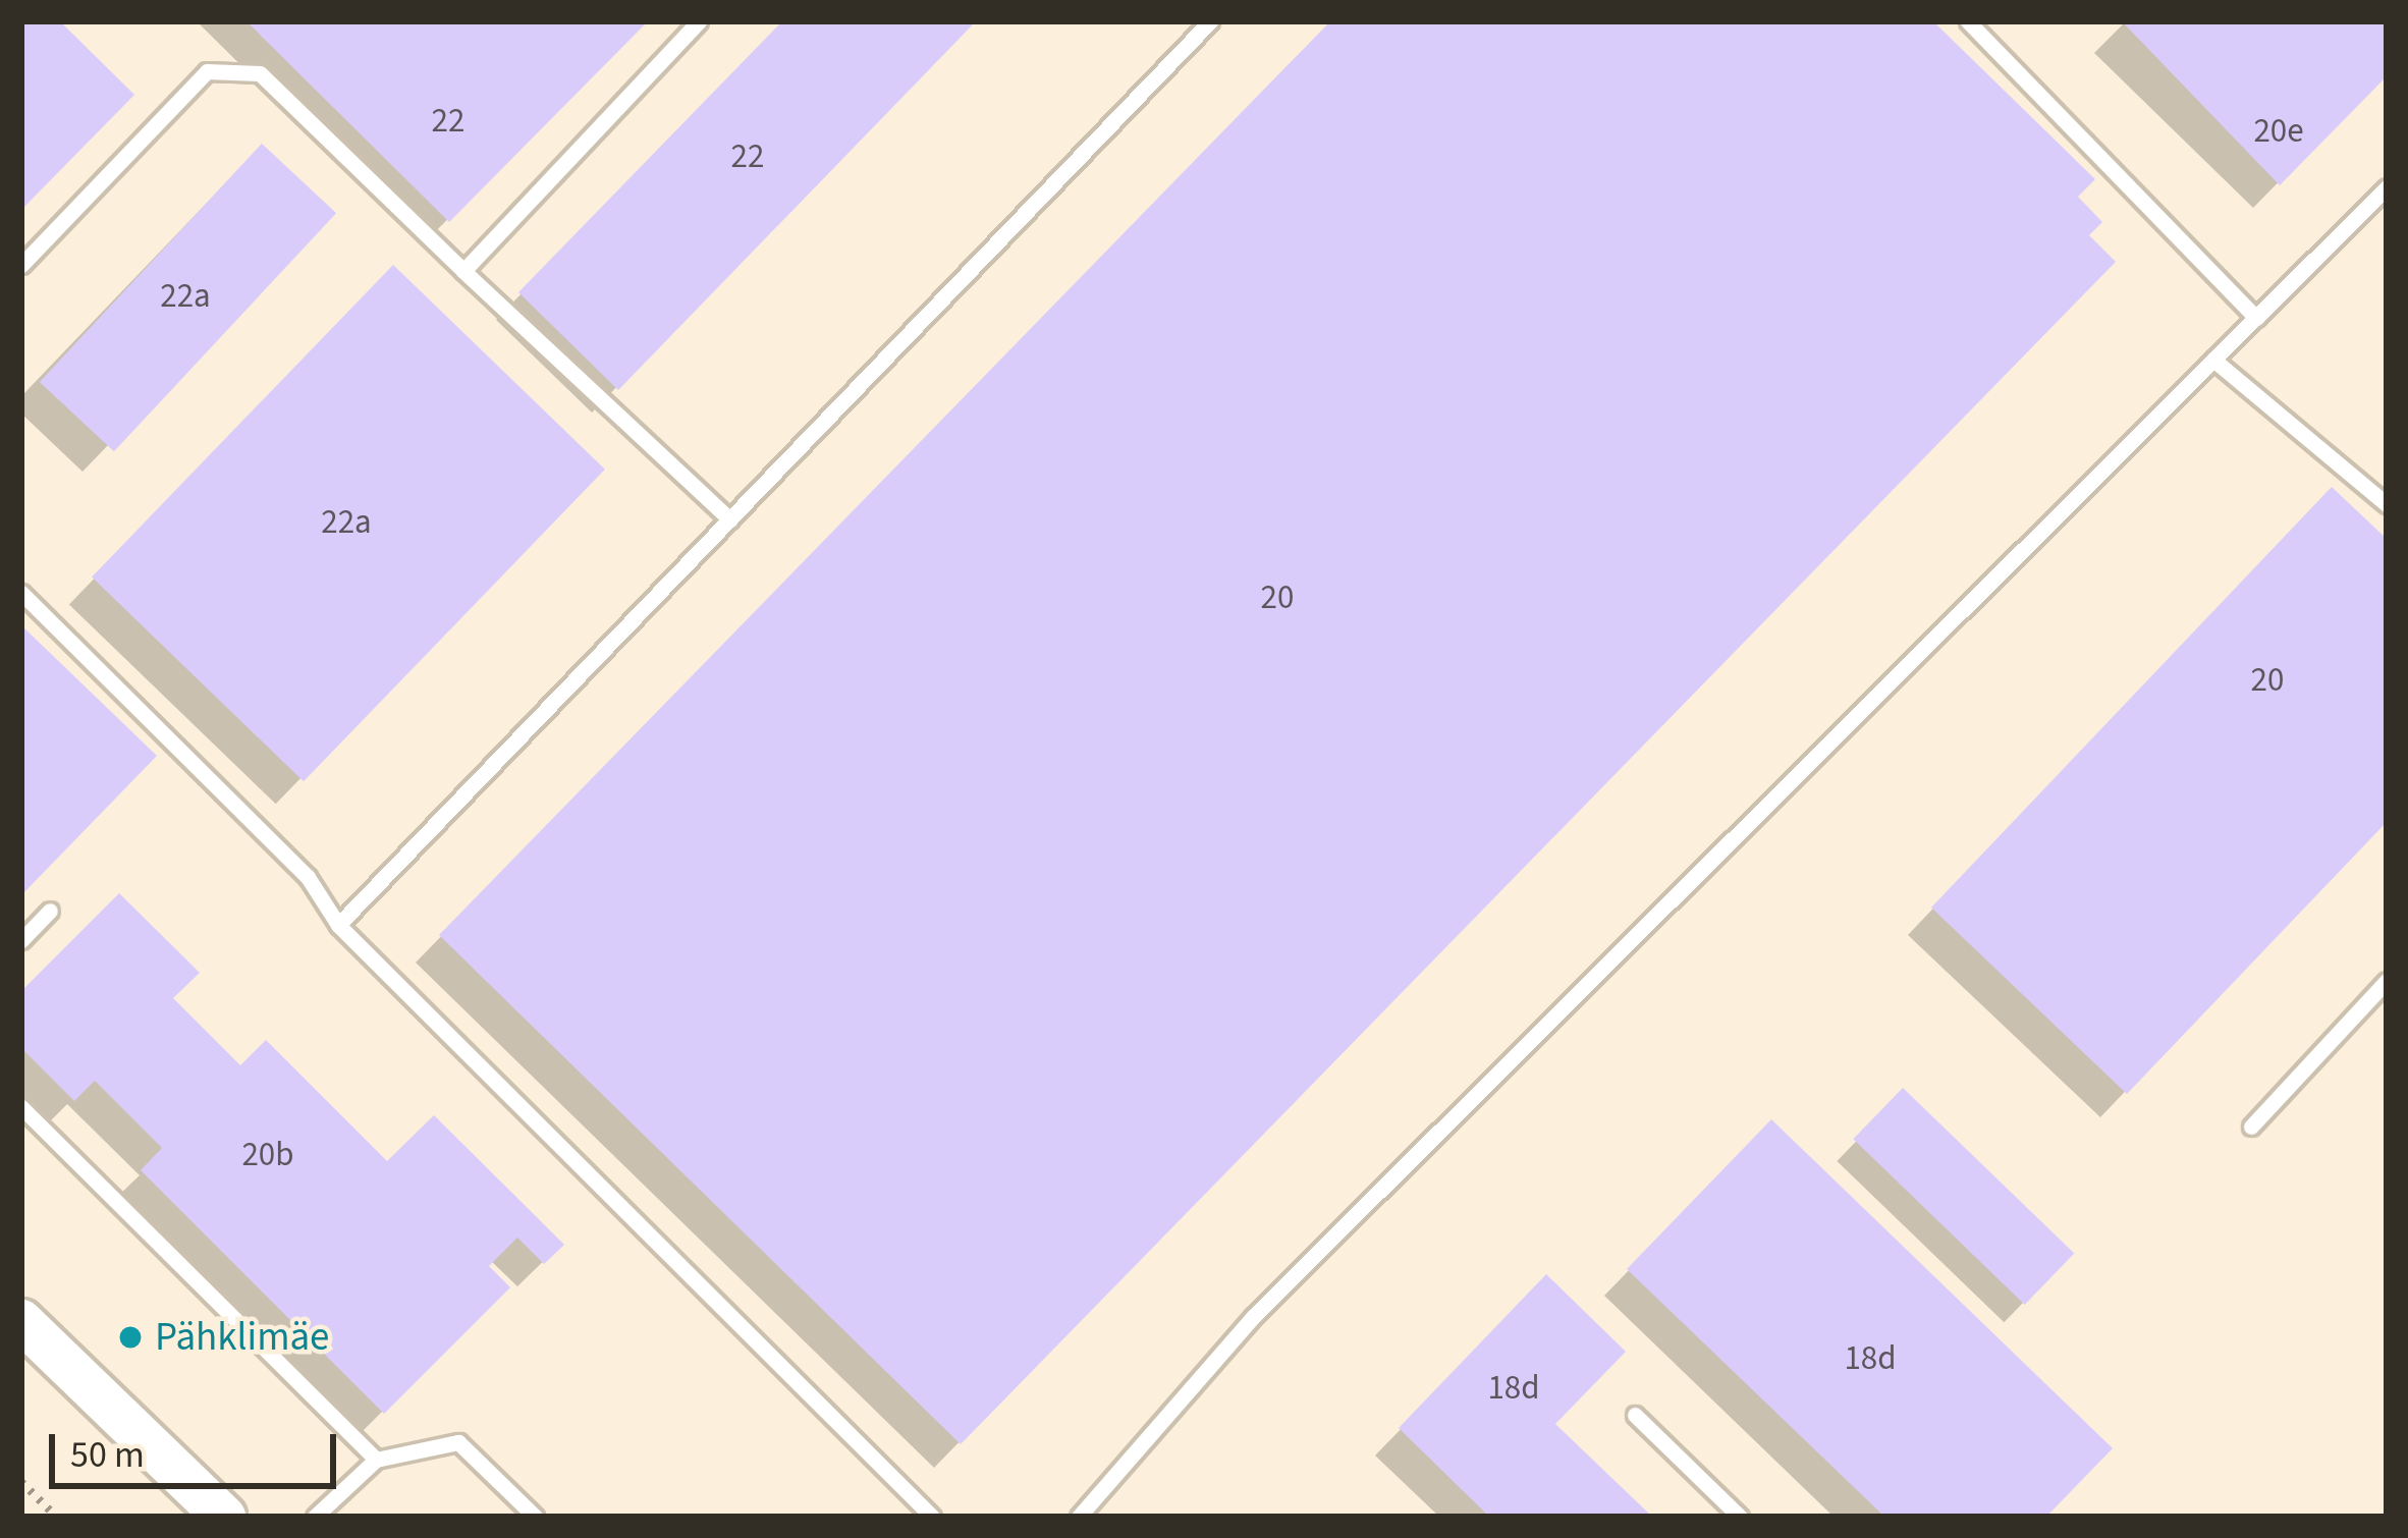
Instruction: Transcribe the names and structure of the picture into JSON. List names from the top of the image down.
{
  "places": ["Pähklimäe"],
  "house_numbers": [
    "22",
    "20e",
    "22",
    "22a",
    "22a",
    "20",
    "20",
    "20b",
    "18d",
    "18d"
  ],
  "scale_bar": "50 m"
}
